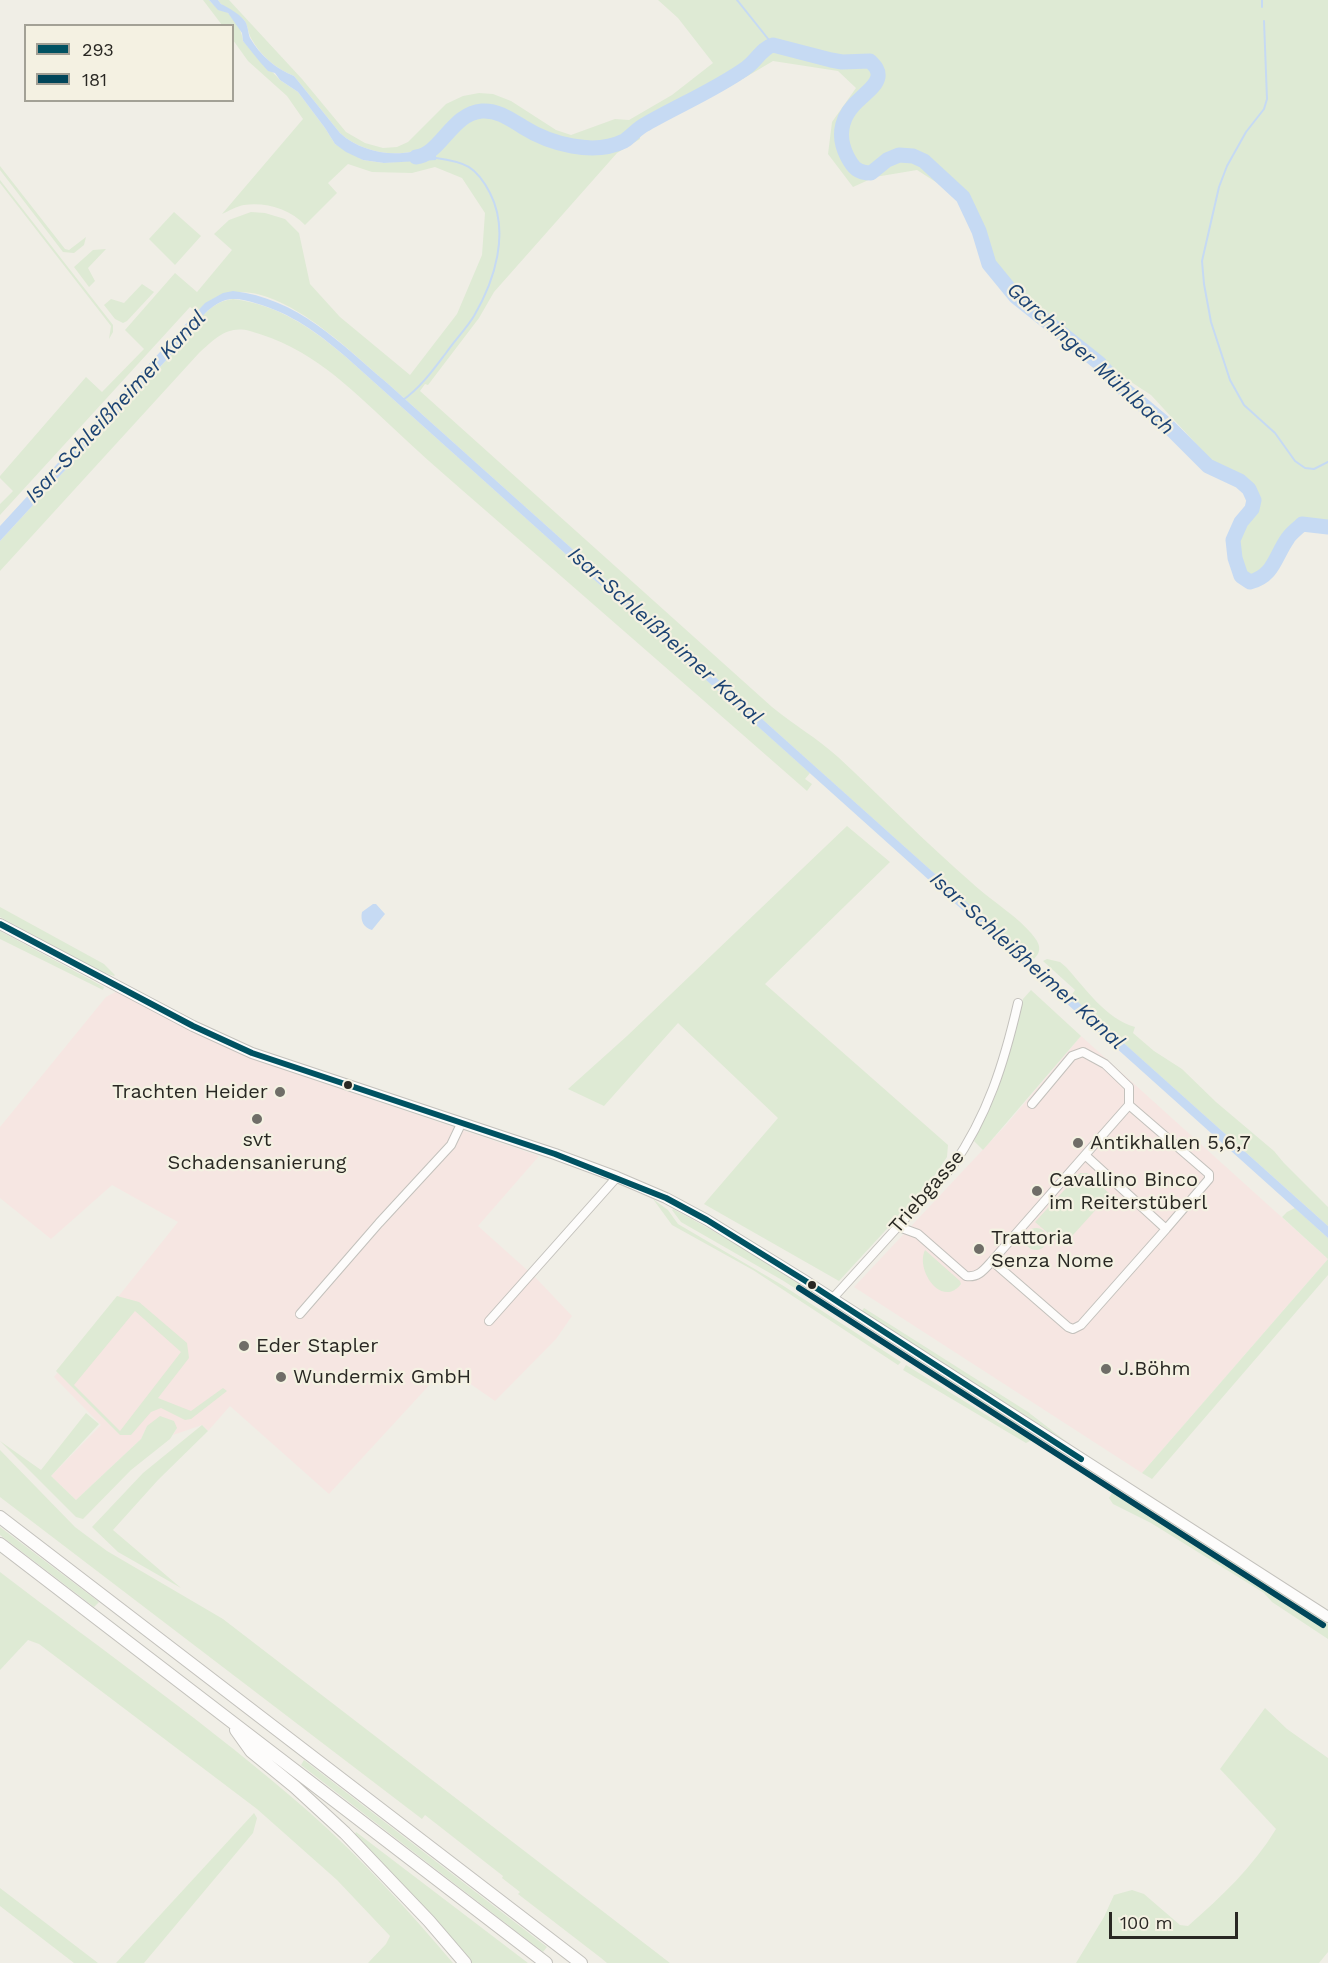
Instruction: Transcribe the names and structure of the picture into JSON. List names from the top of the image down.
{
  "streets": {
    "street": ["Triebgasse"]
  },
  "water": ["Garchinger Mühlbach", "Isar-Schleißheimer Kanal"],
  "places": [
    "Trachten Heider",
    "svt Schadensanierung",
    "Antikhallen 5,6,7",
    "Cavallino Binco im Reiterstüberl",
    "Trattoria Senza Nome",
    "Eder Stapler",
    "J.Böhm",
    "Wundermix GmbH"
  ],
  "lines": ["transit line 293", "transit line 181"],
  "legend": ["293", "181"],
  "scale_bar": "100 m"
}
